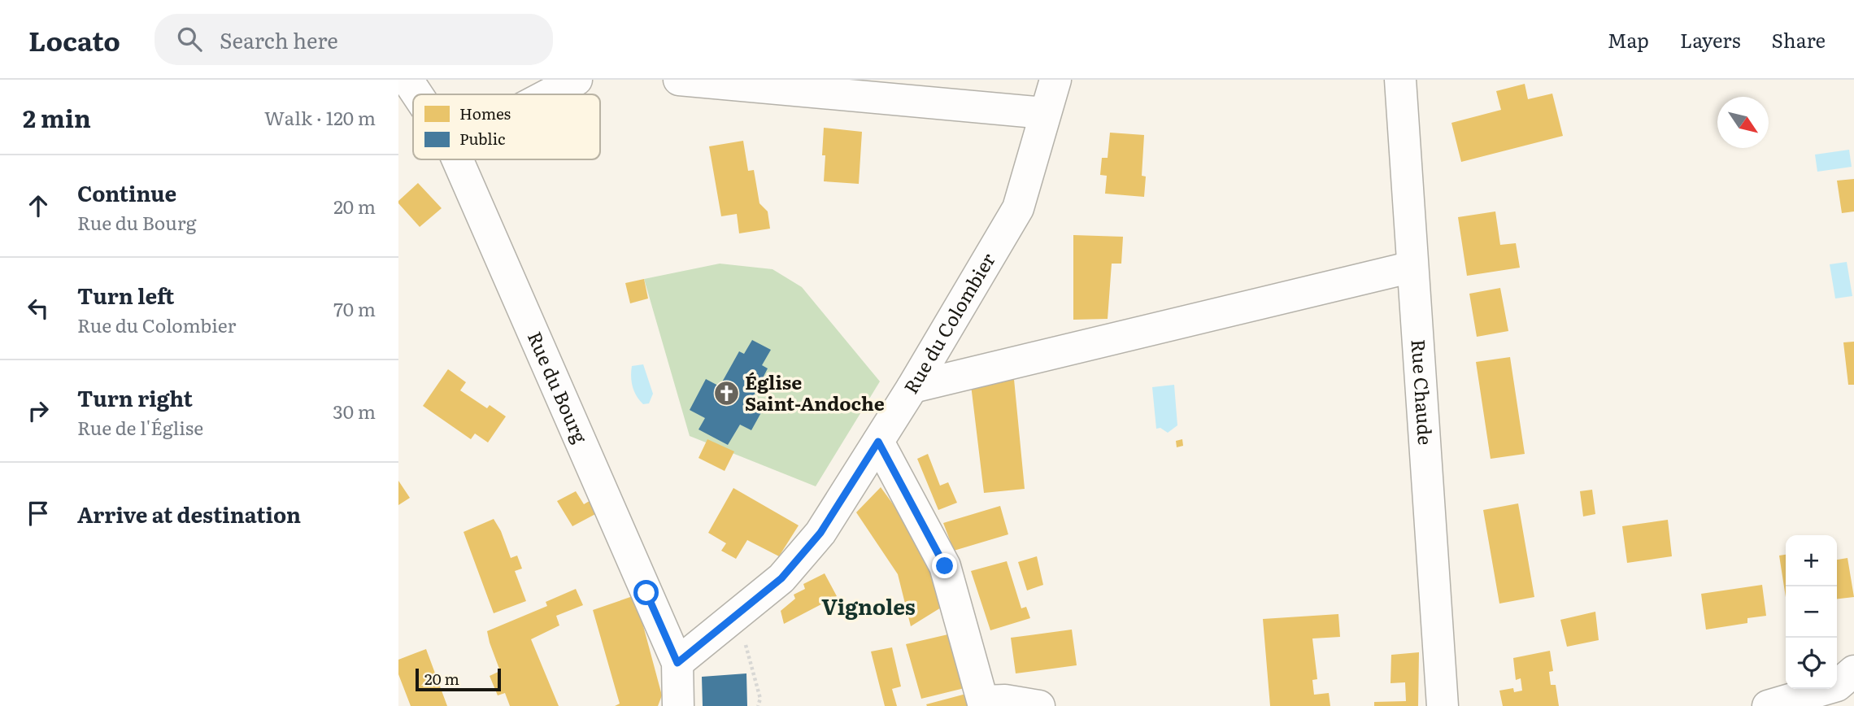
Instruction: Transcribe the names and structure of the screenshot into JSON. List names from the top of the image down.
{
  "streets": {
    "street": ["Rue du Colombier", "Rue du Bourg", "Rue Chaude"]
  },
  "crossings": [
    ["Rue du Colombier", "Rue du Bourg"]
  ],
  "districts": ["Vignoles"],
  "places": {
    "church": ["Église Saint-Andoche"]
  },
  "legend": ["Homes", "Public"],
  "scale_bar": "20 m",
  "north": "bottom right",
  "page": {
    "header": "Locato",
    "search": "Search here",
    "nav": ["Map", "Layers", "Share"],
    "heading": ["2 min", "Walk · 120 m"],
    "list": [
      ["Continue", "Rue du Bourg", "20 m"],
      ["Turn left", "Rue du Colombier", "70 m"],
      ["Turn right", "Rue de l'Église", "30 m"],
      "Arrive at destination"
    ],
    "map_buttons": ["+", "−"],
    "scale": "20 m"
  }
}
